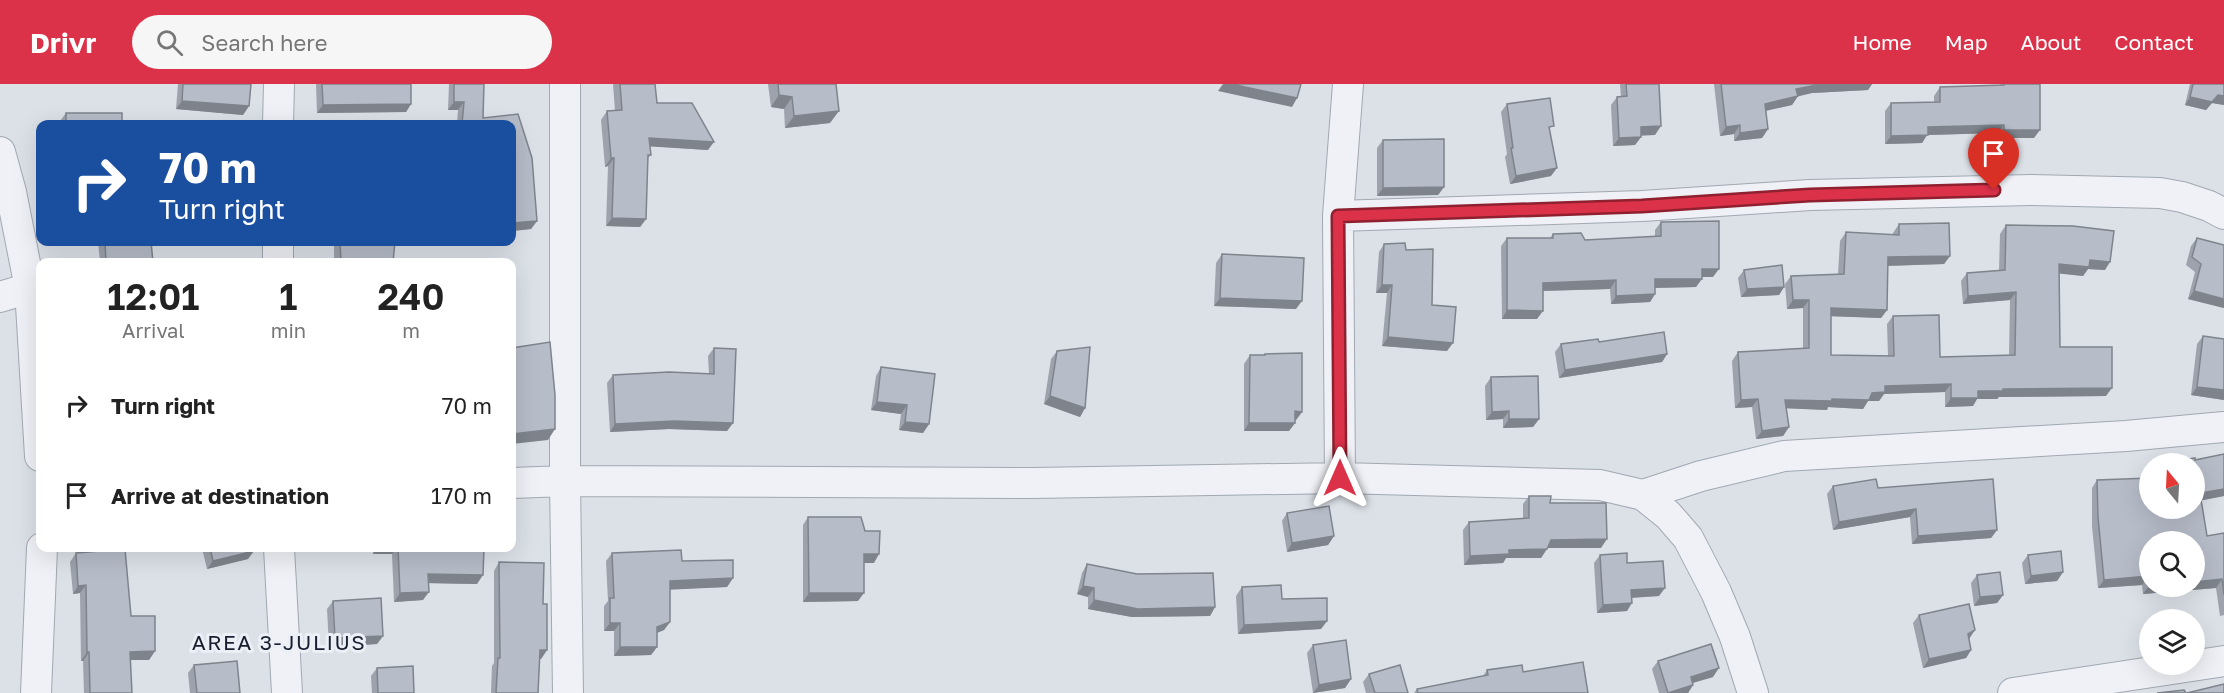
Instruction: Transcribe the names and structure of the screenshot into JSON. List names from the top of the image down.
{
  "districts": ["AREA 3-JULIUS"],
  "north": "top",
  "page": {
    "header": "Drivr",
    "search": "Search here",
    "nav": [
      "Home",
      "Map",
      "About",
      "Contact"
    ],
    "turn": ["70 m", "Turn right"],
    "eta": [
      "12:01",
      "Arrival",
      "1",
      "min",
      "240",
      "m"
    ],
    "list": [
      {
        "name": "Turn right",
        "value": "70 m"
      },
      {
        "name": "Arrive at destination",
        "value": "170 m"
      }
    ]
  }
}
